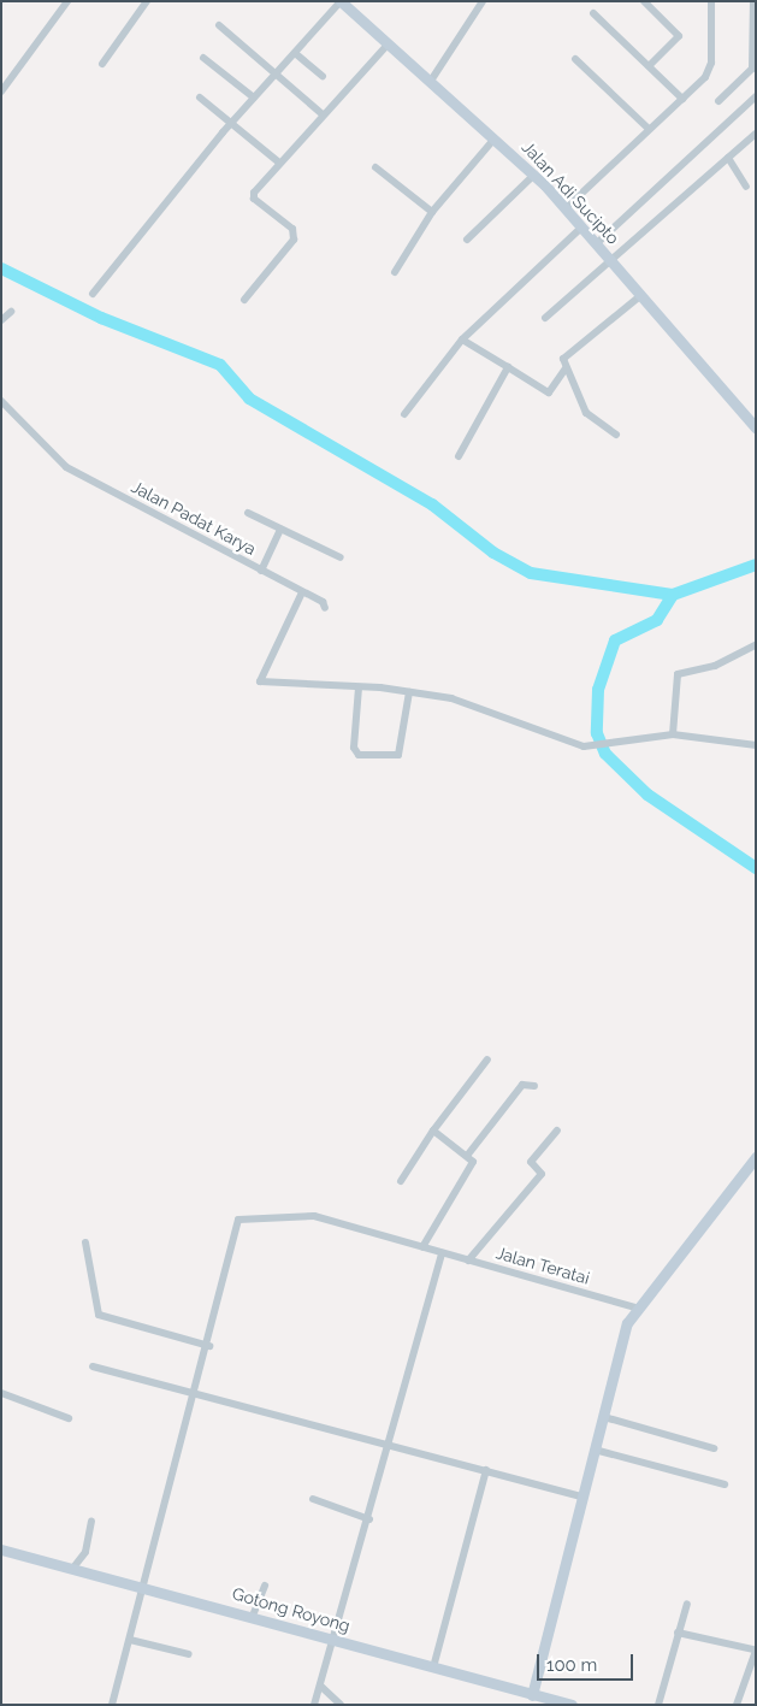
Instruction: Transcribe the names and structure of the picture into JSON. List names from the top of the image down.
{
  "streets": {
    "street": [
      "Jalan Adi Sucipto",
      "Jalan Padat Karya",
      "Jalan Teratai",
      "Gotong Royong"
    ]
  },
  "scale_bar": "100 m"
}
